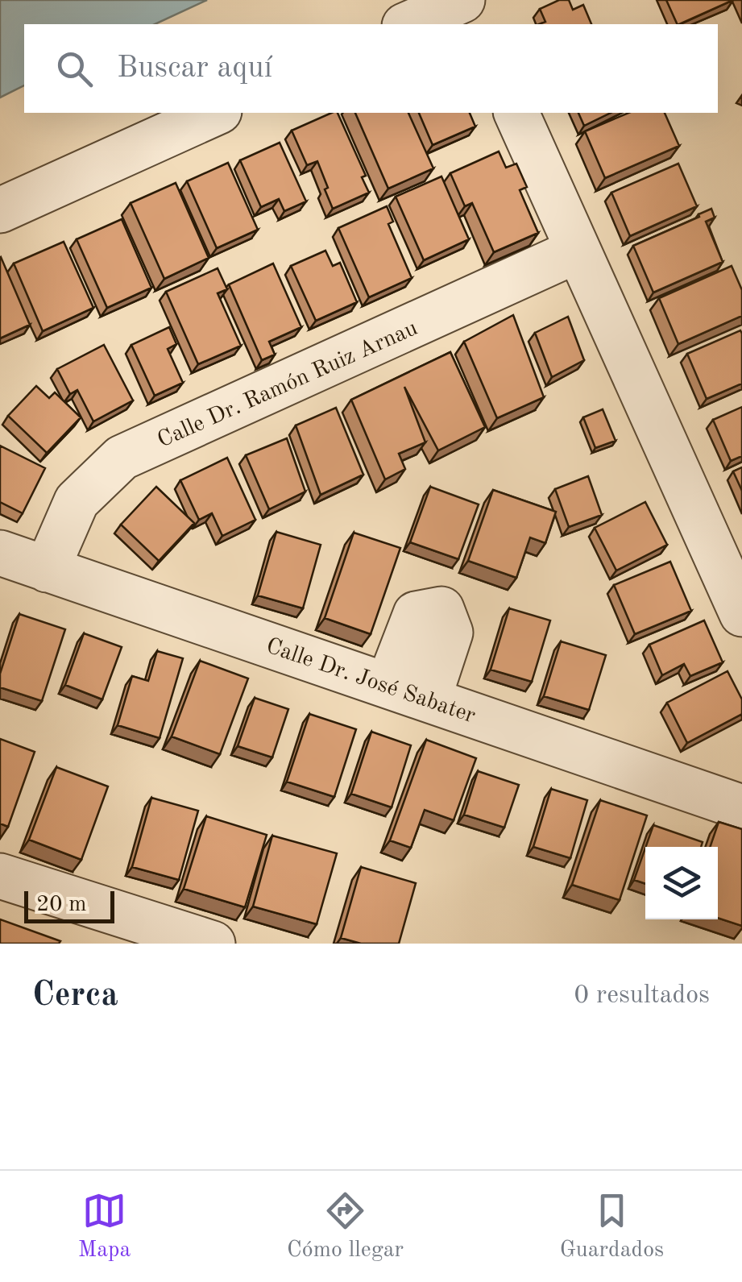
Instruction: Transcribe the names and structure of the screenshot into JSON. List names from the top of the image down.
{
  "streets": {
    "street": ["Calle Dr. Ramón Ruiz Arnau", "Calle Dr. José Sabater"]
  },
  "crossings": [
    ["Calle Dr. Ramón Ruiz Arnau", "Calle Dr. José Sabater"]
  ],
  "scale_bar": "20 m",
  "page": {
    "search": "Buscar aquí",
    "scale": "20 m",
    "heading": ["Cerca", "0 resultados"],
    "nav": ["Mapa", "Cómo llegar", "Guardados"]
  }
}
